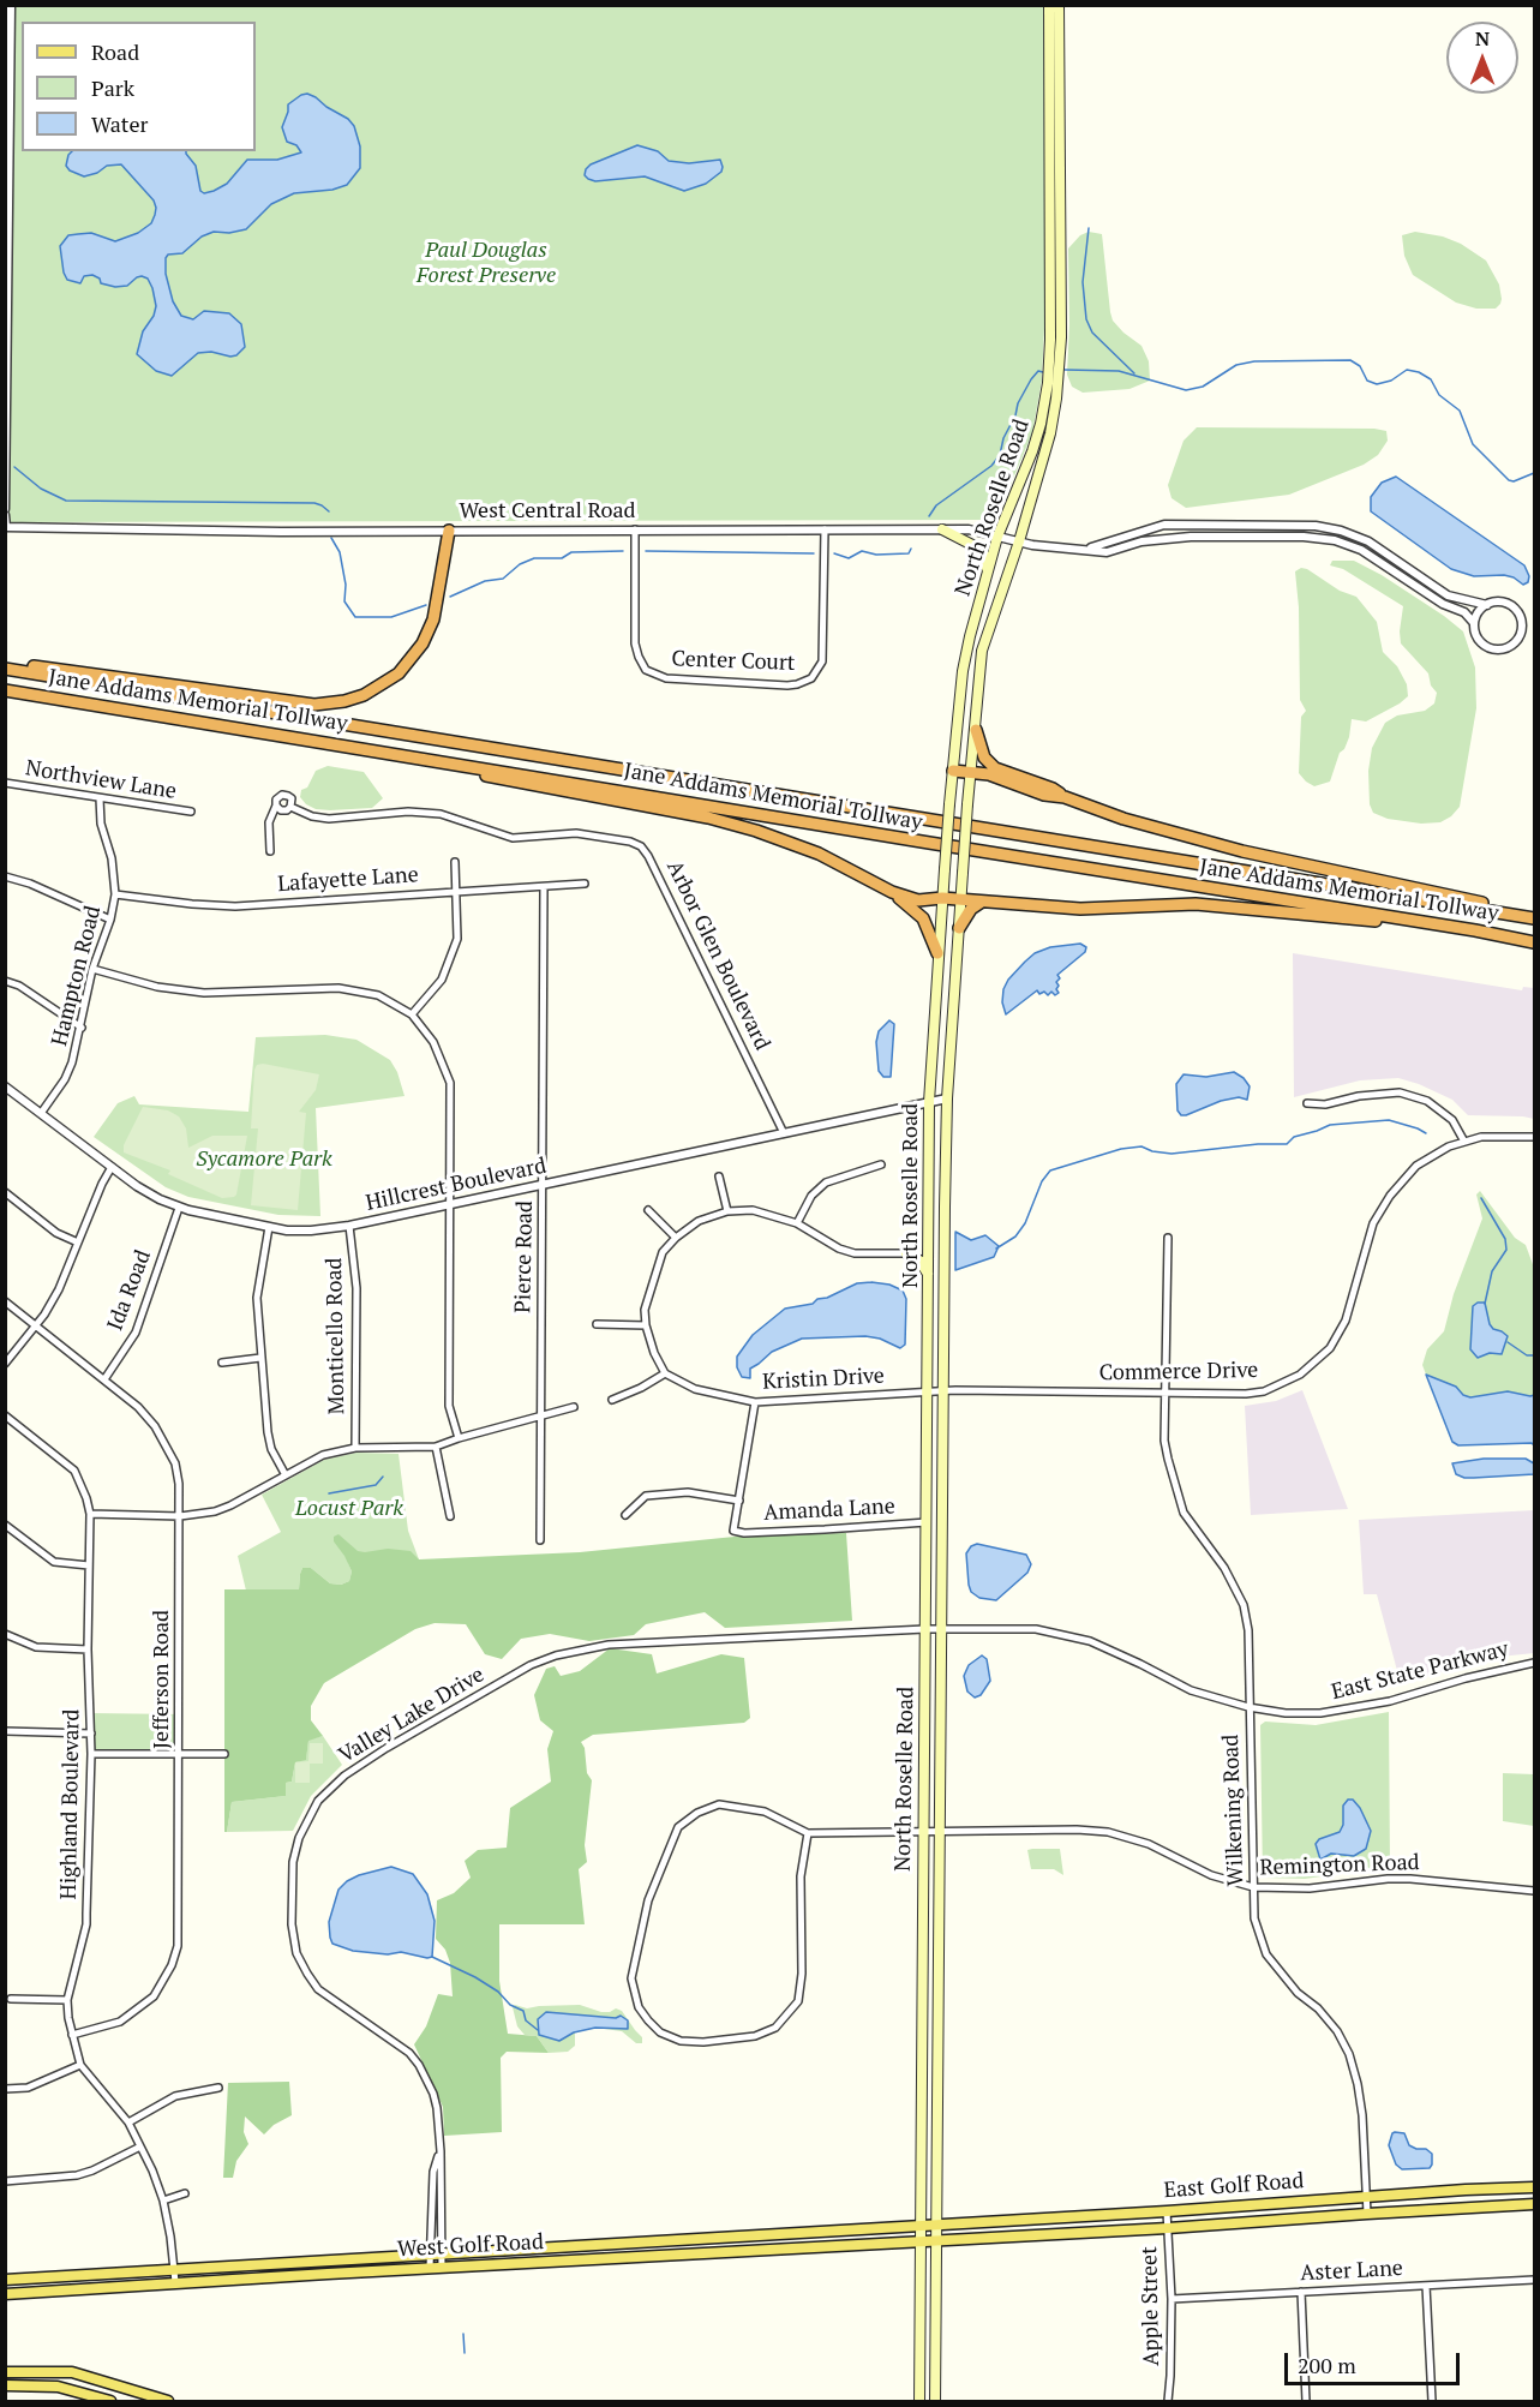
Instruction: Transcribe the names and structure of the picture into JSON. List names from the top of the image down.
{
  "streets": {
    "highway": ["Jane Addams Memorial Tollway"],
    "main road": ["North Roselle Road", "East Golf Road", "West Golf Road"],
    "street": [
      "West Central Road",
      "Center Court",
      "Northview Lane",
      "Lafayette Lane",
      "Arbor Glen Boulevard",
      "Hampton Road",
      "Hillcrest Boulevard",
      "Pierce Road",
      "Ida Road",
      "Monticello Road",
      "Commerce Drive",
      "Kristin Drive",
      "Amanda Lane",
      "East State Parkway",
      "Jefferson Road",
      "Valley Lake Drive",
      "Highland Boulevard",
      "Wilkening Road",
      "Remington Road",
      "Aster Lane",
      "Apple Street"
    ]
  },
  "crossings": [
    ["North Roselle Road", "West Central Road"],
    ["North Roselle Road", "Hillcrest Boulevard"],
    ["North Roselle Road", "Commerce Drive"],
    ["North Roselle Road", "Kristin Drive"],
    ["North Roselle Road", "Amanda Lane"],
    ["North Roselle Road", "East State Parkway"],
    ["North Roselle Road", "Valley Lake Drive"],
    ["North Roselle Road", "Remington Road"],
    ["North Roselle Road", "East Golf Road"],
    ["North Roselle Road", "West Golf Road"],
    ["West Central Road", "Center Court"],
    ["Northview Lane", "Hampton Road"],
    ["Lafayette Lane", "Hampton Road"],
    ["Lafayette Lane", "Pierce Road"],
    ["Arbor Glen Boulevard", "Hillcrest Boulevard"],
    ["Hampton Road", "Hillcrest Boulevard"],
    ["Hillcrest Boulevard", "Pierce Road"],
    ["Hillcrest Boulevard", "Ida Road"],
    ["Hillcrest Boulevard", "Monticello Road"],
    ["Ida Road", "Jefferson Road"],
    ["Commerce Drive", "Kristin Drive"],
    ["Commerce Drive", "Wilkening Road"],
    ["East State Parkway", "Valley Lake Drive"],
    ["East State Parkway", "Wilkening Road"],
    ["Jefferson Road", "Highland Boulevard"],
    ["Valley Lake Drive", "West Golf Road"],
    ["Highland Boulevard", "West Golf Road"],
    ["Wilkening Road", "Remington Road"],
    ["Wilkening Road", "East Golf Road"],
    ["East Golf Road", "West Golf Road"],
    ["East Golf Road", "Apple Street"],
    ["Aster Lane", "Apple Street"]
  ],
  "parks": ["Paul Douglas Forest Preserve", "Sycamore Park", "Locust Park"],
  "legend": ["Road", "Park", "Water"],
  "scale_bar": "200 m",
  "north": "top"
}
